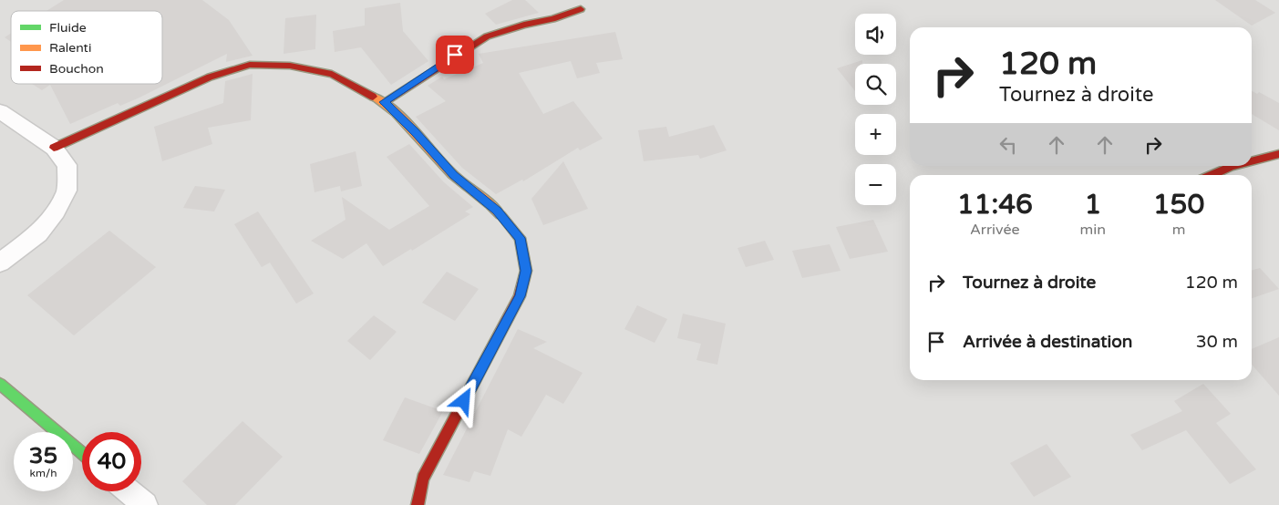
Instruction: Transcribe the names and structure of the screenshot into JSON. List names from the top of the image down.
{
  "legend": ["Fluide", "Ralenti", "Bouchon"],
  "page": {
    "map_buttons": ["+", "−"],
    "turn": ["120 m", "Tournez à droite"],
    "eta": [
      "11:46",
      "Arrivée",
      "1",
      "min",
      "150",
      "m"
    ],
    "list": [
      {
        "name": "Tournez à droite",
        "value": "120 m"
      },
      {
        "name": "Arrivée à destination",
        "value": "30 m"
      }
    ],
    "speed": "35 km/h",
    "limit": "40"
  }
}
